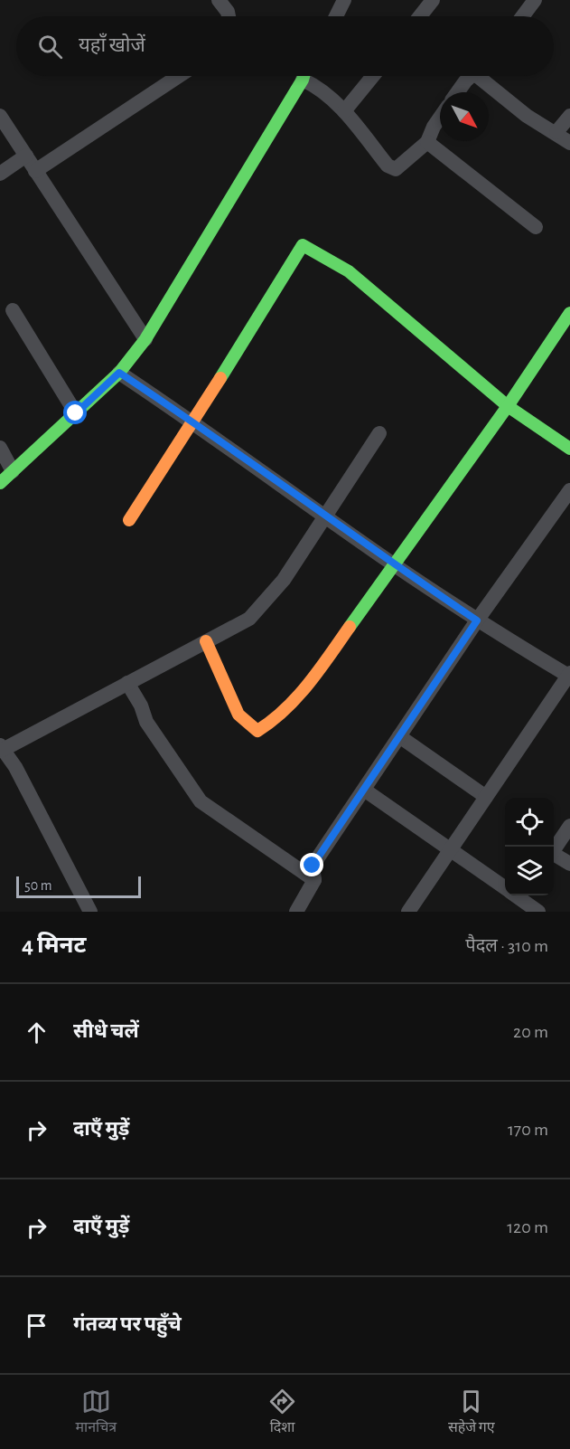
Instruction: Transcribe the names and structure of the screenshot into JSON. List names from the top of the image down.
{
  "scale_bar": "50 m",
  "north": "bottom right",
  "page": {
    "search": "यहाँ खोजें",
    "scale": "50 m",
    "heading": ["4 मिनट", "पैदल · 310 m"],
    "list": [
      ["सीधे चलें", "20 m"],
      ["दाएँ मुड़ें", "170 m"],
      ["दाएँ मुड़ें", "120 m"],
      "गंतव्य पर पहुँचे"
    ],
    "nav": ["मानचित्र", "दिशा", "सहेजे गए"]
  }
}
